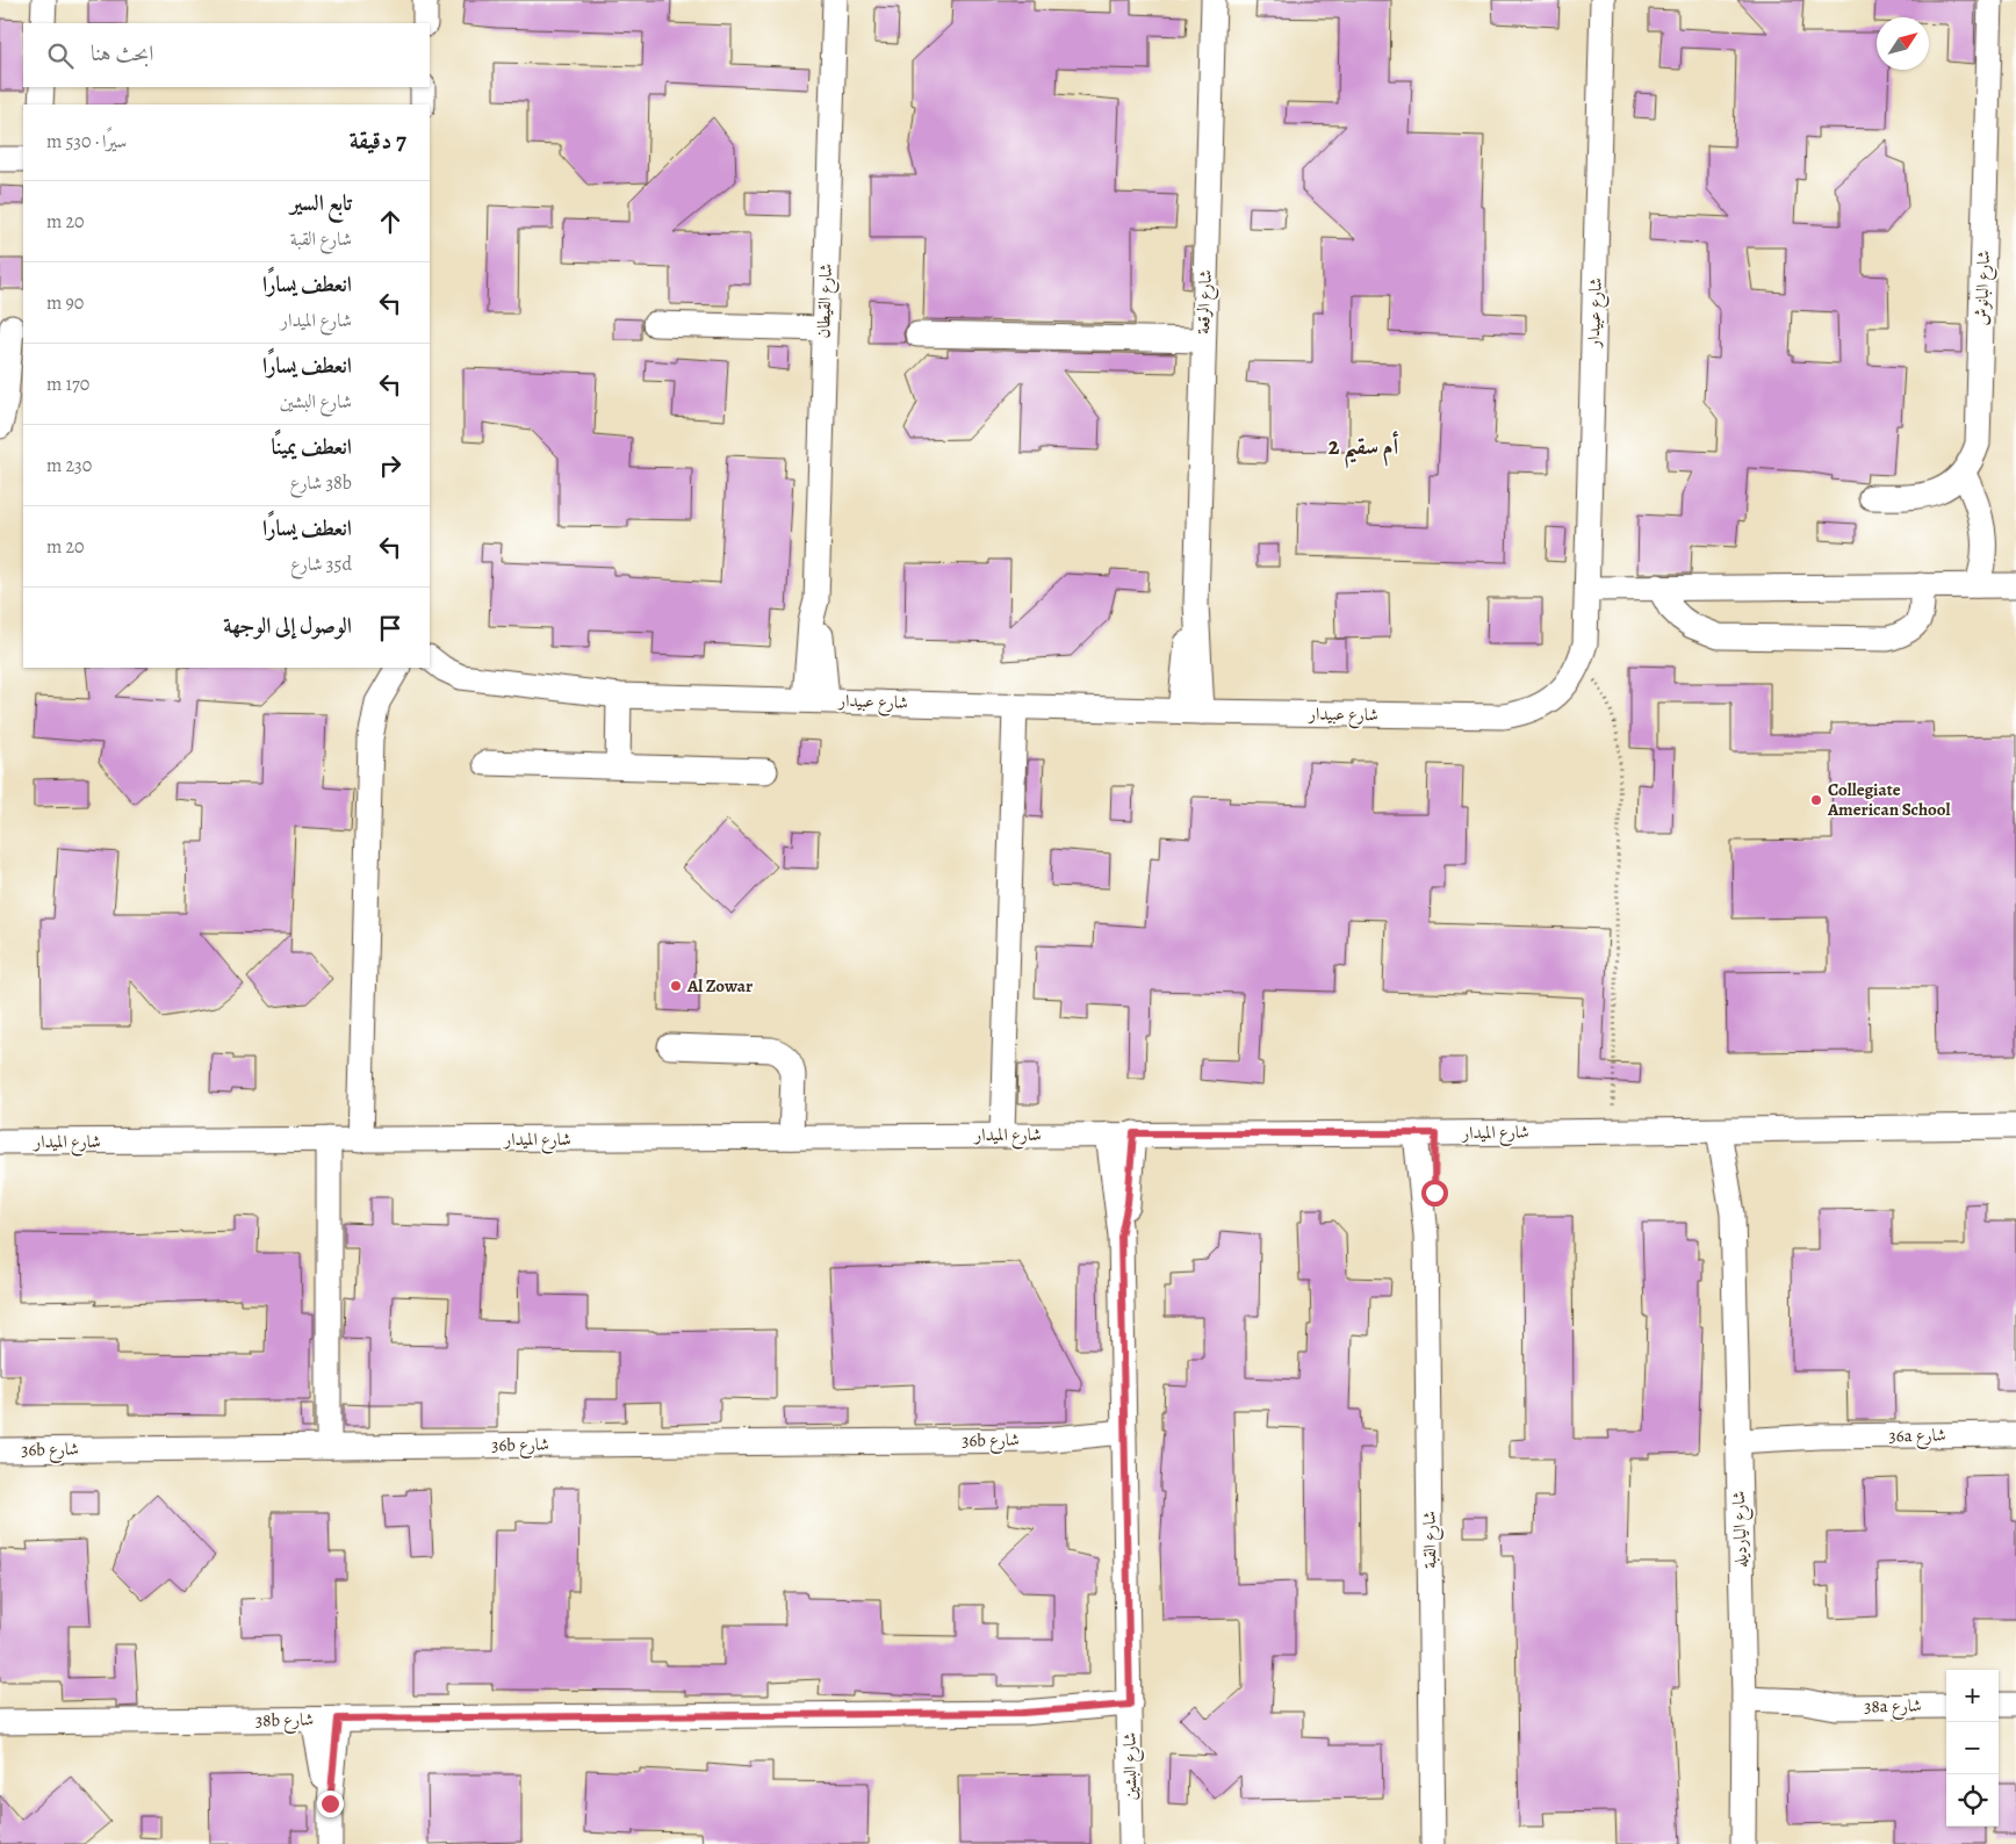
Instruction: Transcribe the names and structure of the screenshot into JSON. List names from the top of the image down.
{
  "streets": {
    "street": [
      "شارع البانوش",
      "شارع القيطان",
      "شارع الرقعة",
      "شارع عبيدار",
      "شارع الميدار",
      "36a شارع",
      "36b شارع",
      "شارع اليارديله",
      "شارع القبة",
      "38a شارع",
      "38b شارع",
      "شارع البشين"
    ]
  },
  "crossings": [
    ["شارع القيطان", "شارع عبيدار"],
    ["شارع الرقعة", "شارع عبيدار"],
    ["شارع الميدار", "شارع اليارديله"],
    ["شارع الميدار", "شارع القبة"],
    ["شارع الميدار", "شارع البشين"],
    ["36a شارع", "شارع اليارديله"],
    ["36b شارع", "شارع البشين"],
    ["شارع اليارديله", "38a شارع"],
    ["38b شارع", "شارع البشين"]
  ],
  "districts": ["أم سقيم 2"],
  "places": ["Collegiate American School", "Al Zowar"],
  "north": "top right",
  "page": {
    "search": "ابحث هنا",
    "heading": ["7 دقيقة", "سيرًا · 530 m"],
    "list": [
      ["تابع السير", "شارع القبة", "20 m"],
      ["انعطف يسارًا", "شارع الميدار", "90 m"],
      ["انعطف يسارًا", "شارع البشين", "170 m"],
      ["انعطف يمينًا", "38b شارع", "230 m"],
      ["انعطف يسارًا", "35d شارع", "20 m"],
      "الوصول إلى الوجهة"
    ],
    "map_buttons": ["+", "−"]
  }
}
